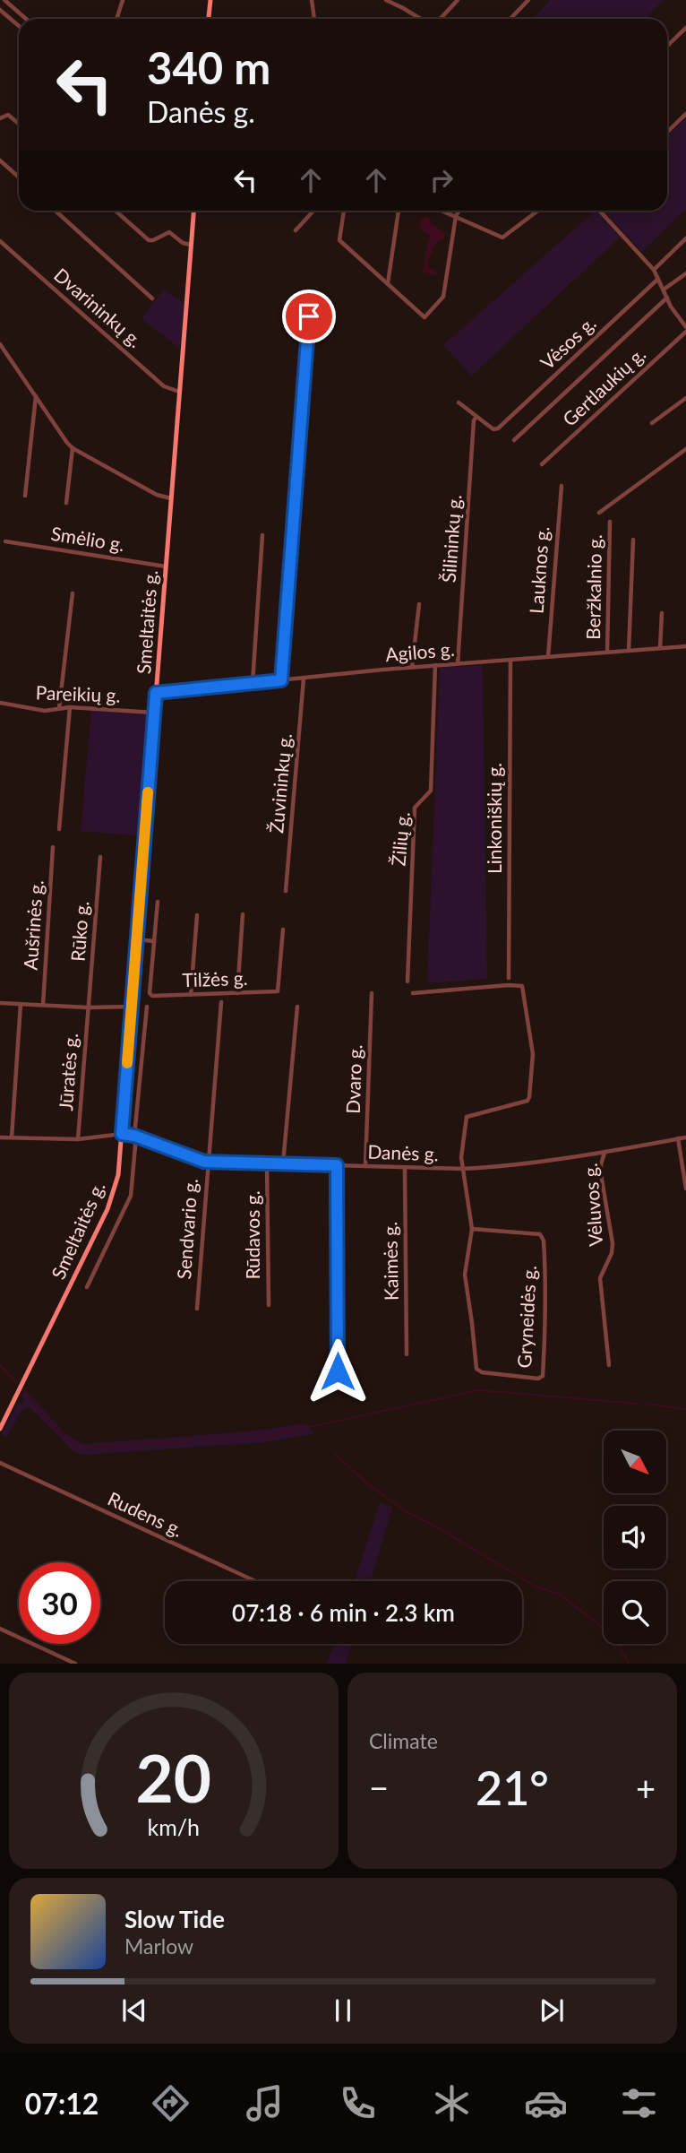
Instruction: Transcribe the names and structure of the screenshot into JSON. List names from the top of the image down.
{
  "streets": {
    "main road": ["Smeltaitės g."],
    "street": [
      "Dvarininkų g.",
      "Vėsos g.",
      "Gertlaukių g.",
      "Šilininkų g.",
      "Smėlio g.",
      "Lauknos g.",
      "Beržkalnio g.",
      "Agilos g.",
      "Pareikių g.",
      "Žuvininkų g.",
      "Linkoniškių g.",
      "Žilių g.",
      "Aušrinės g.",
      "Rūko g.",
      "Tilžės g.",
      "Jūratės g.",
      "Dvaro g.",
      "Danės g.",
      "Vėluvos g.",
      "Sendvario g.",
      "Rūdavos g.",
      "Kaimės g.",
      "Gryneidės g.",
      "Rudens g."
    ]
  },
  "crossings": [
    ["Dvarininkų g.", "Smeltaitės g."],
    ["Vėsos g.", "Šilininkų g."],
    ["Šilininkų g.", "Agilos g."],
    ["Smėlio g.", "Smeltaitės g."],
    ["Lauknos g.", "Agilos g."],
    ["Beržkalnio g.", "Agilos g."],
    ["Smeltaitės g.", "Agilos g."],
    ["Smeltaitės g.", "Pareikių g."],
    ["Smeltaitės g.", "Danės g."],
    ["Agilos g.", "Žuvininkų g."],
    ["Agilos g.", "Linkoniškių g."],
    ["Agilos g.", "Žilių g."],
    ["Rūko g.", "Jūratės g."],
    ["Jūratės g.", "Danės g."],
    ["Dvaro g.", "Danės g."],
    ["Danės g.", "Vėluvos g."],
    ["Danės g.", "Sendvario g."],
    ["Danės g.", "Rūdavos g."],
    ["Danės g.", "Kaimės g."],
    ["Danės g.", "Gryneidės g."]
  ],
  "north": "bottom right",
  "page": {
    "turn": ["340 m", "Danės g."],
    "limit": "30",
    "trip": "07:18 · 6 min · 2.3 km",
    "tile": "Climate",
    "heat": ["−", "21°", "+"],
    "song": ["Slow Tide", "Marlow"],
    "tabs": "07:12",
    "gauge": ["20", "km/h"]
  }
}
